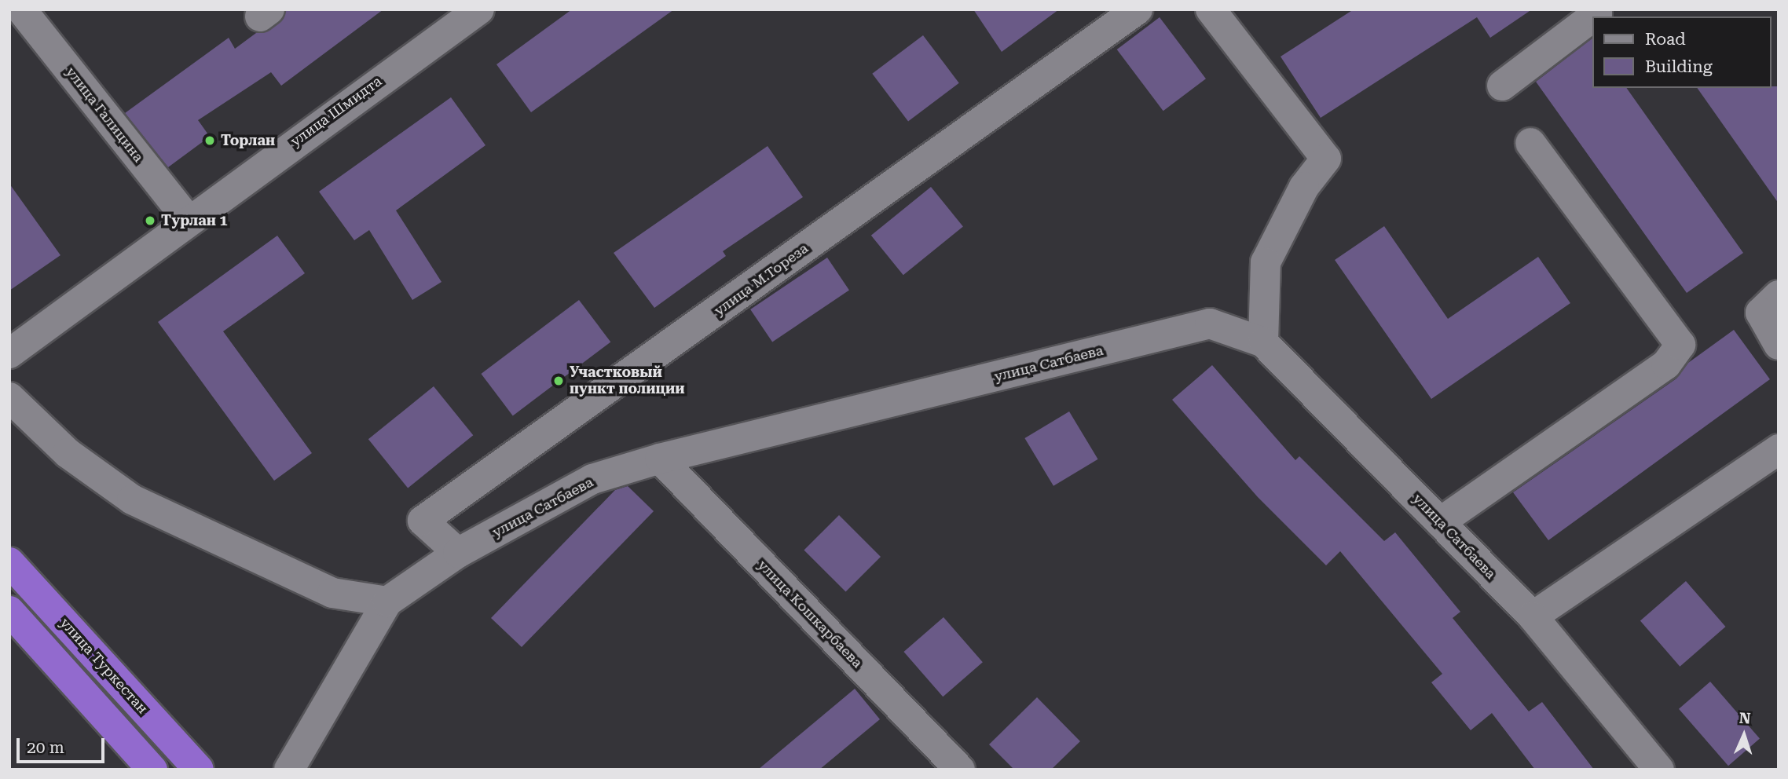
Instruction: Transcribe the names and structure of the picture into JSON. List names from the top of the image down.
{
  "streets": {
    "highway": ["улица Туркестан"],
    "street": [
      "улица Шмидта",
      "улица Галицина",
      "улица М.Тореза",
      "улица Сатбаева",
      "улица Кошкарбаева"
    ]
  },
  "crossings": [
    ["улица Шмидта", "улица Галицина"],
    ["улица М.Тореза", "улица Сатбаева"],
    ["улица Сатбаева", "улица Кошкарбаева"]
  ],
  "places": ["Торлан", "Турлан 1", "Участковый пункт полиции"],
  "legend": ["Road", "Building"],
  "scale_bar": "20 m",
  "north": "top"
}
